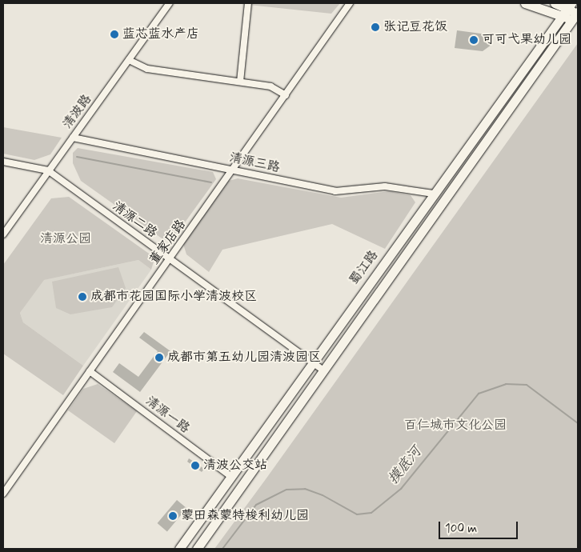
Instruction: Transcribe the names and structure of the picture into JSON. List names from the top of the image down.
{
  "streets": {
    "street": [
      "清波路",
      "清源三路",
      "清源二路",
      "董家店路",
      "蜀江路",
      "清源一路"
    ]
  },
  "crossings": [
    ["清波路", "清源三路"],
    ["清波路", "清源二路"],
    ["清源三路", "董家店路"],
    ["清源三路", "蜀江路"],
    ["清源二路", "董家店路"],
    ["清源二路", "蜀江路"],
    ["董家店路", "清源一路"],
    ["蜀江路", "清源一路"]
  ],
  "water": ["摸底河"],
  "parks": ["清源公园", "百仁城市文化公园"],
  "places": [
    "张记豆花饭",
    "蓝芯蓝水产店",
    "可可弋果幼儿园",
    "成都市花园国际小学清波校区",
    "成都市第五幼儿园清波园区",
    "清波公交站",
    "蒙田森蒙特梭利幼儿园"
  ],
  "scale_bar": "100 m"
}
